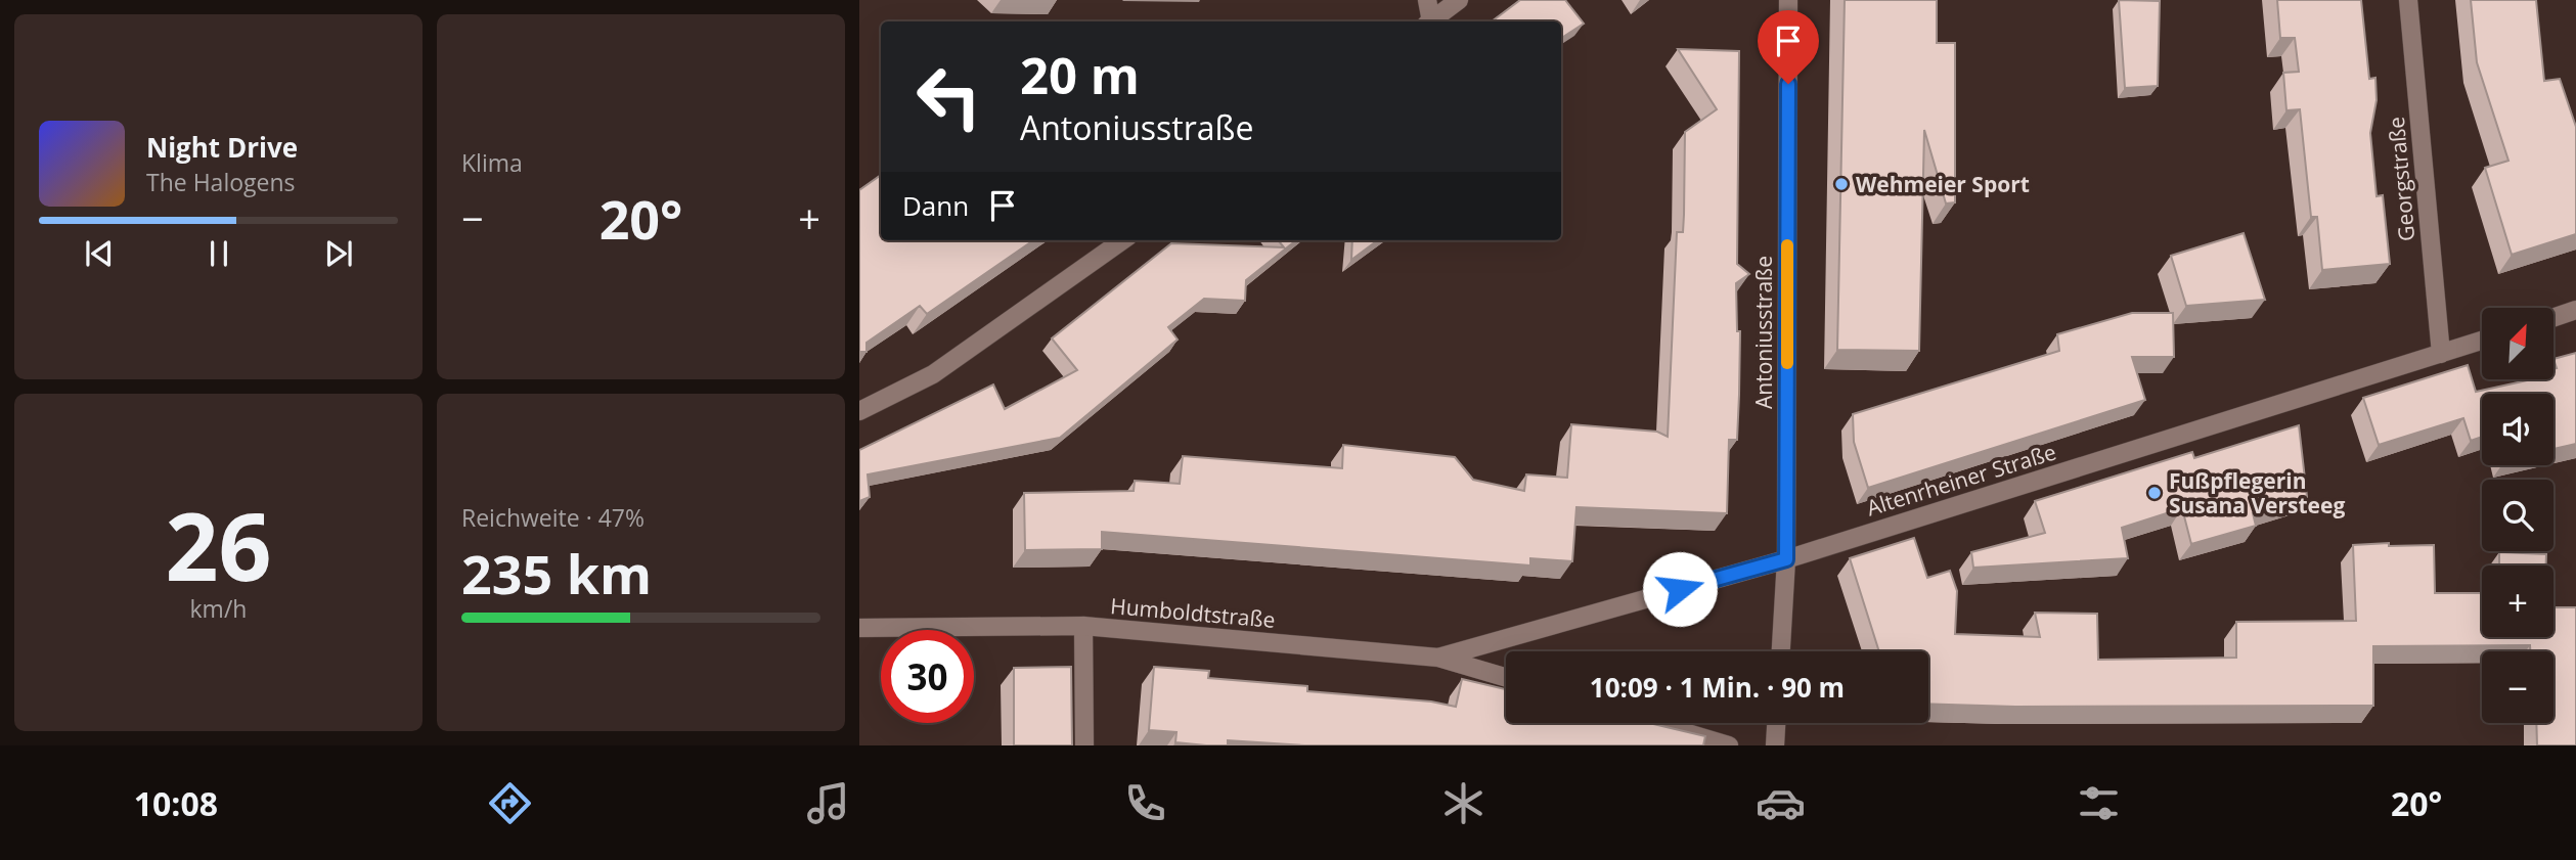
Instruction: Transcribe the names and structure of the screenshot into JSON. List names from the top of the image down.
{
  "streets": {
    "street": [
      "Georgstraße",
      "Antoniusstraße",
      "Altenrheiner Straße",
      "Humboldtstraße"
    ]
  },
  "crossings": [
    ["Georgstraße", "Altenrheiner Straße"],
    ["Antoniusstraße", "Altenrheiner Straße"],
    ["Altenrheiner Straße", "Humboldtstraße"]
  ],
  "places": ["Wehmeier Sport", "Fußpflegerin Susana Versteeg"],
  "north": "top right",
  "page": {
    "tile": [
      "Klima",
      ["26", "km/h"],
      ["Reichweite · 47%", "235 km"]
    ],
    "turn": ["20 m", "Antoniusstraße"],
    "song": ["Night Drive", "The Halogens"],
    "then": "Dann",
    "heat": ["−", "20°", "+"],
    "map_buttons": ["+", "−"],
    "limit": "30",
    "trip": "10:09 · 1 Min. · 90 m",
    "tabs": ["10:08", "20°"]
  }
}
